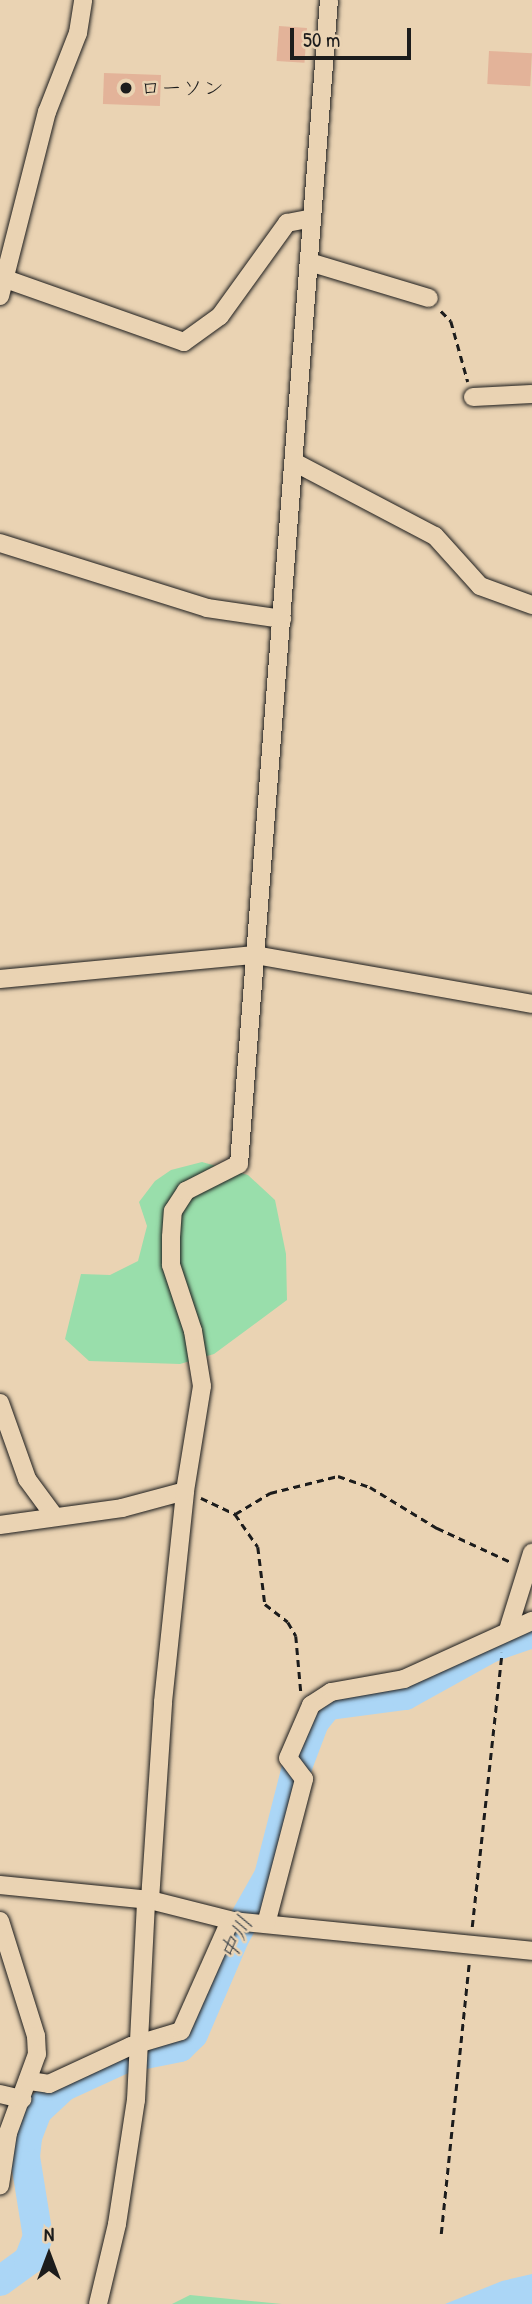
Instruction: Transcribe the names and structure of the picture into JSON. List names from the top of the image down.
{
  "water": ["中川"],
  "places": ["ローソン"],
  "scale_bar": "50 m",
  "north": "top"
}
